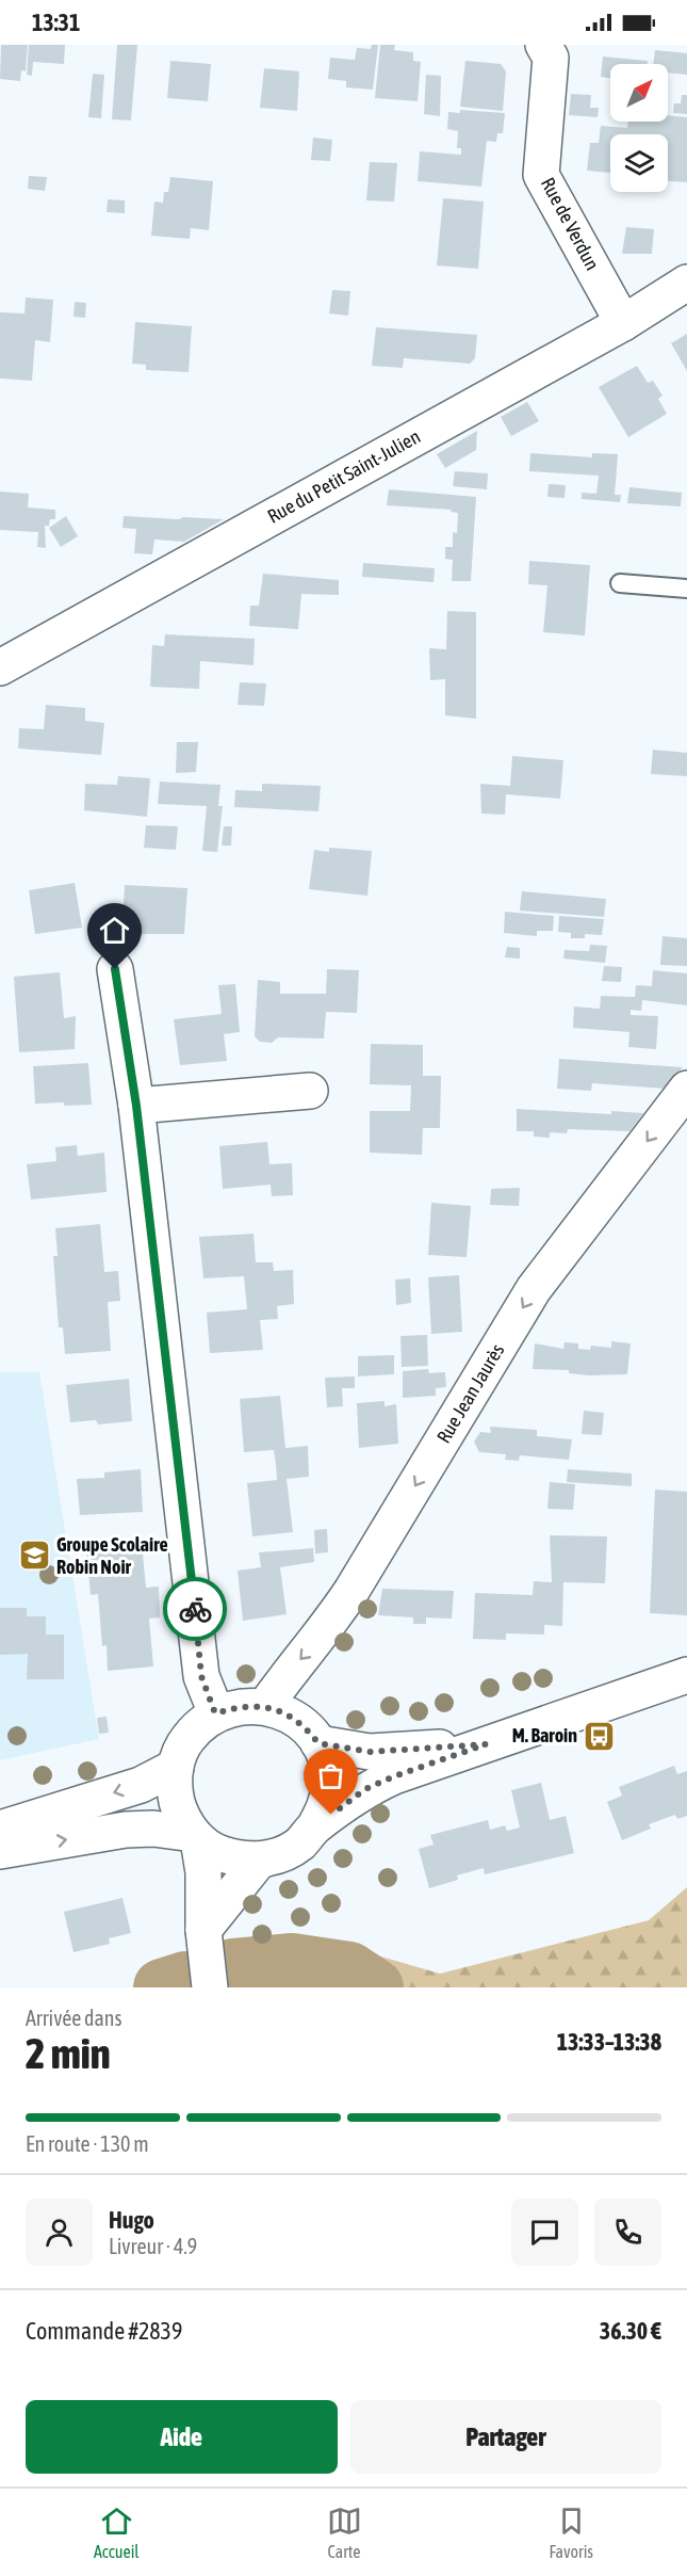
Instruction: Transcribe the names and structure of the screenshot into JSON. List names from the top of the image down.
{
  "streets": {
    "street": ["Rue de Verdun", "Rue du Petit Saint-Julien", "Rue Jean Jaurès"]
  },
  "crossings": [
    ["Rue de Verdun", "Rue du Petit Saint-Julien"]
  ],
  "one_way": ["Rue Jean Jaurès"],
  "places": {
    "school or university": ["Groupe Scolaire Robin Noir"],
    "bus stop": ["M. Baroin"]
  },
  "north": "top right",
  "page": {
    "status": "13:31",
    "heading": ["2 min", "Arrivée dans", "13:33–13:38"],
    "panel": [
      "Hugo",
      "Livreur · 4.9",
      "Commande #2839",
      "36.30 €"
    ],
    "bar": "En route · 130 m",
    "buttons": ["Aide", "Partager"],
    "tabs": ["Accueil", "Carte", "Favoris"]
  }
}
